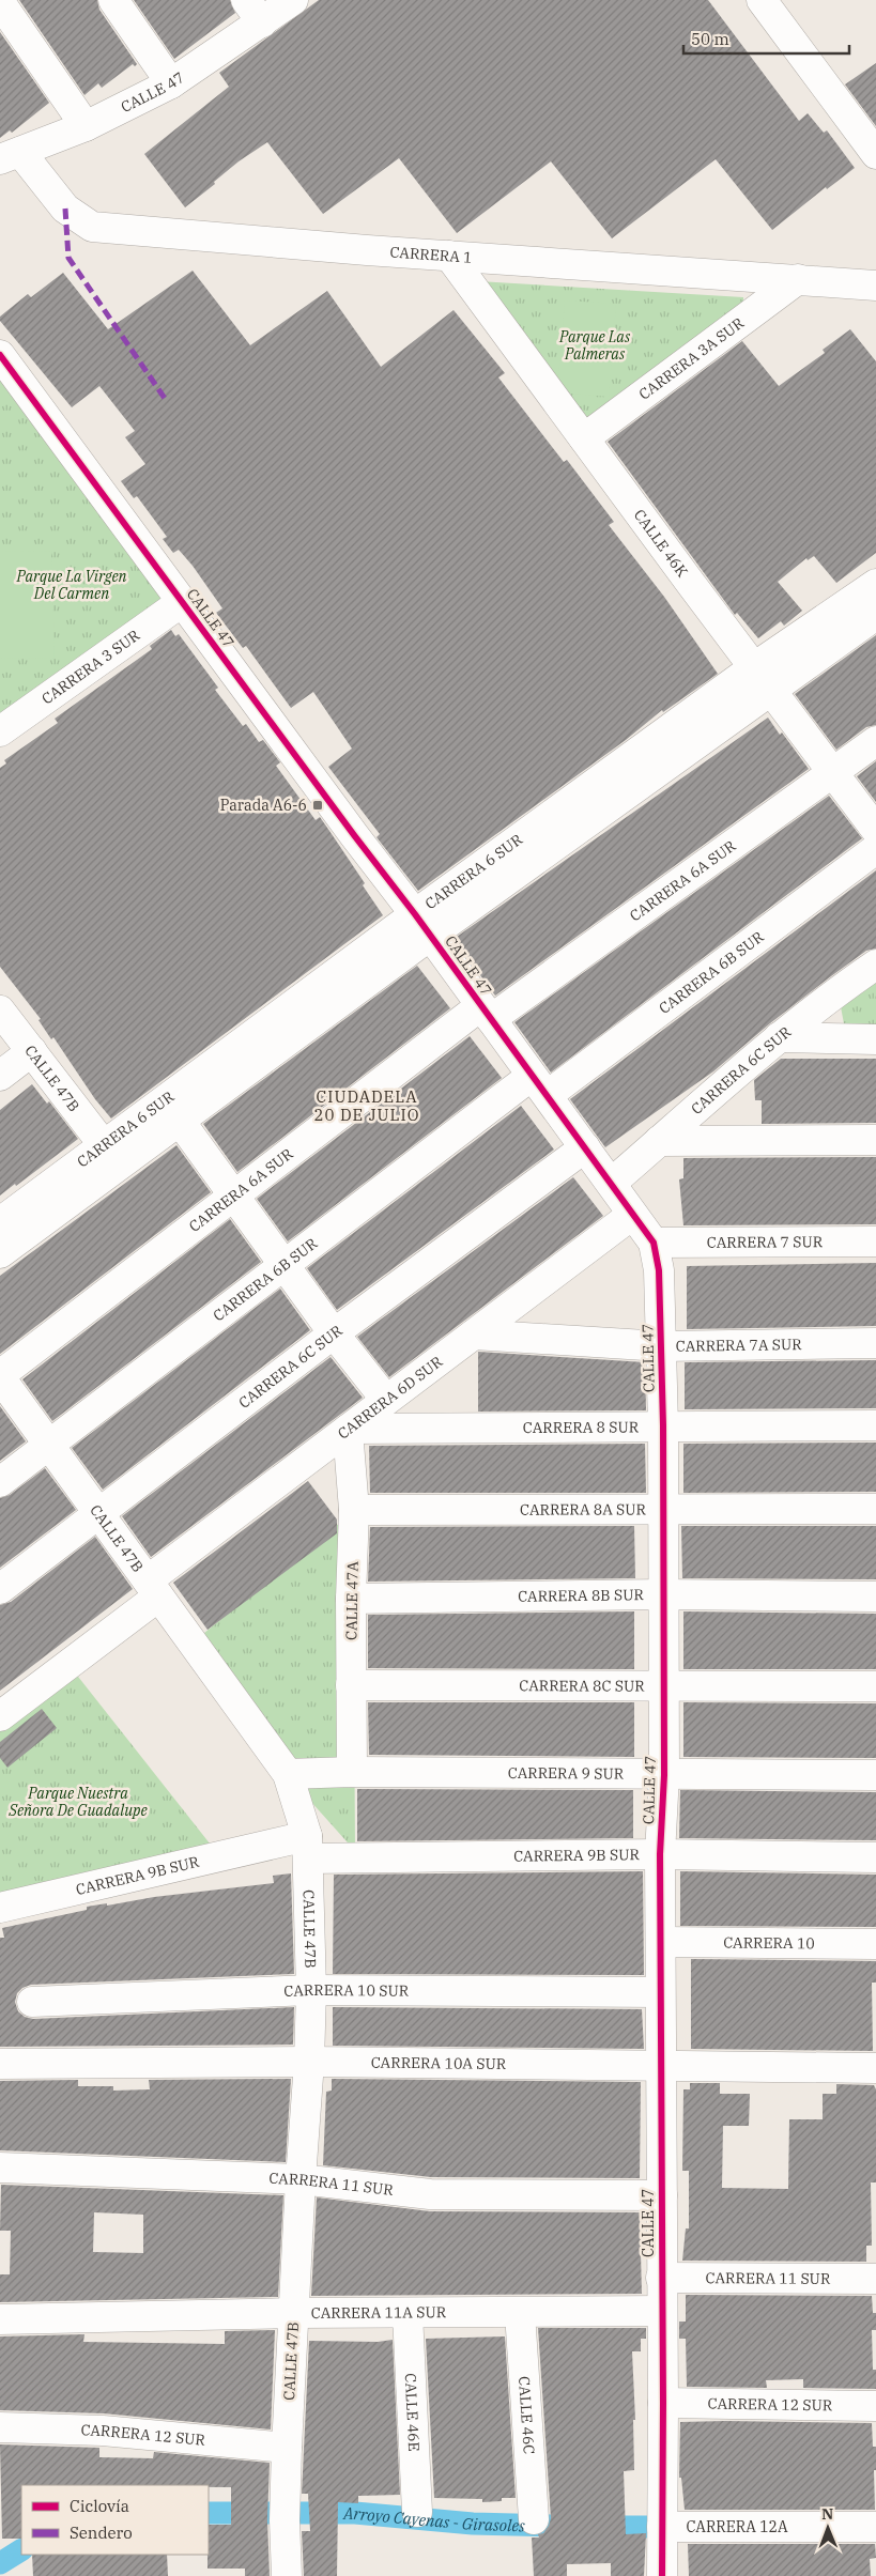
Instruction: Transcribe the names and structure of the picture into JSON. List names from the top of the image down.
{
  "streets": {
    "street": [
      "CALLE 47",
      "CARRERA 1",
      "CARRERA 3A SUR",
      "CALLE 46K",
      "CARRERA 3 SUR",
      "CARRERA 6 SUR",
      "CARRERA 6A SUR",
      "CARRERA 6B SUR",
      "CARRERA 6C SUR",
      "CALLE 47B",
      "CARRERA 7 SUR",
      "CARRERA 7A SUR",
      "CARRERA 6D SUR",
      "CARRERA 8 SUR",
      "CARRERA 8A SUR",
      "CARRERA 8B SUR",
      "CALLE 47A",
      "CARRERA 8C SUR",
      "CARRERA 9 SUR",
      "CARRERA 9B SUR",
      "CARRERA 10",
      "CARRERA 10 SUR",
      "CARRERA 10A SUR",
      "CARRERA 11 SUR",
      "CARRERA 11A SUR",
      "CARRERA 12 SUR",
      "CALLE 46E",
      "CALLE 46C",
      "CARRERA 12A"
    ]
  },
  "crossings": [
    ["CALLE 47", "CARRERA 1"],
    ["CALLE 47", "CARRERA 3 SUR"],
    ["CALLE 47", "CARRERA 6 SUR"],
    ["CALLE 47", "CARRERA 6A SUR"],
    ["CALLE 47", "CARRERA 6B SUR"],
    ["CALLE 47", "CARRERA 6C SUR"],
    ["CALLE 47", "CARRERA 7 SUR"],
    ["CALLE 47", "CARRERA 7A SUR"],
    ["CALLE 47", "CARRERA 6D SUR"],
    ["CALLE 47", "CARRERA 8 SUR"],
    ["CALLE 47", "CARRERA 8A SUR"],
    ["CALLE 47", "CARRERA 8B SUR"],
    ["CALLE 47", "CARRERA 8C SUR"],
    ["CALLE 47", "CARRERA 9 SUR"],
    ["CALLE 47", "CARRERA 9B SUR"],
    ["CALLE 47", "CARRERA 10"],
    ["CALLE 47", "CARRERA 10 SUR"],
    ["CALLE 47", "CARRERA 10A SUR"],
    ["CALLE 47", "CARRERA 11 SUR"],
    ["CALLE 47", "CARRERA 11A SUR"],
    ["CALLE 47", "CARRERA 12 SUR"],
    ["CALLE 47", "CARRERA 12A"],
    ["CARRERA 1", "CARRERA 3A SUR"],
    ["CARRERA 1", "CALLE 46K"],
    ["CARRERA 3A SUR", "CALLE 46K"],
    ["CALLE 46K", "CARRERA 6 SUR"],
    ["CALLE 46K", "CARRERA 6A SUR"],
    ["CARRERA 6 SUR", "CALLE 47B"],
    ["CARRERA 6A SUR", "CALLE 47B"],
    ["CARRERA 6B SUR", "CALLE 47B"],
    ["CARRERA 6C SUR", "CALLE 47B"],
    ["CALLE 47B", "CARRERA 6D SUR"],
    ["CALLE 47B", "CARRERA 9 SUR"],
    ["CALLE 47B", "CARRERA 9B SUR"],
    ["CALLE 47B", "CARRERA 10 SUR"],
    ["CALLE 47B", "CARRERA 10A SUR"],
    ["CALLE 47B", "CARRERA 11 SUR"],
    ["CALLE 47B", "CARRERA 11A SUR"],
    ["CALLE 47B", "CARRERA 12 SUR"],
    ["CARRERA 7A SUR", "CARRERA 6D SUR"],
    ["CARRERA 6D SUR", "CARRERA 8 SUR"],
    ["CARRERA 6D SUR", "CALLE 47A"],
    ["CARRERA 8 SUR", "CALLE 47A"],
    ["CARRERA 8A SUR", "CALLE 47A"],
    ["CARRERA 8B SUR", "CALLE 47A"],
    ["CALLE 47A", "CARRERA 8C SUR"],
    ["CALLE 47A", "CARRERA 9 SUR"],
    ["CARRERA 11A SUR", "CALLE 46E"],
    ["CARRERA 11A SUR", "CALLE 46C"]
  ],
  "districts": ["CIUDADELA 20 DE JULIO"],
  "water": ["Arroyo Cayenas - Girasoles"],
  "parks": ["Parque Las Palmeras", "Parque La Virgen Del Carmen", "Parque Nuestra Señora De Guadalupe"],
  "places": {
    "transit": ["Parada A6-6"]
  },
  "legend": ["Ciclovía", "Sendero"],
  "scale_bar": "50 m",
  "north": "top"
}
